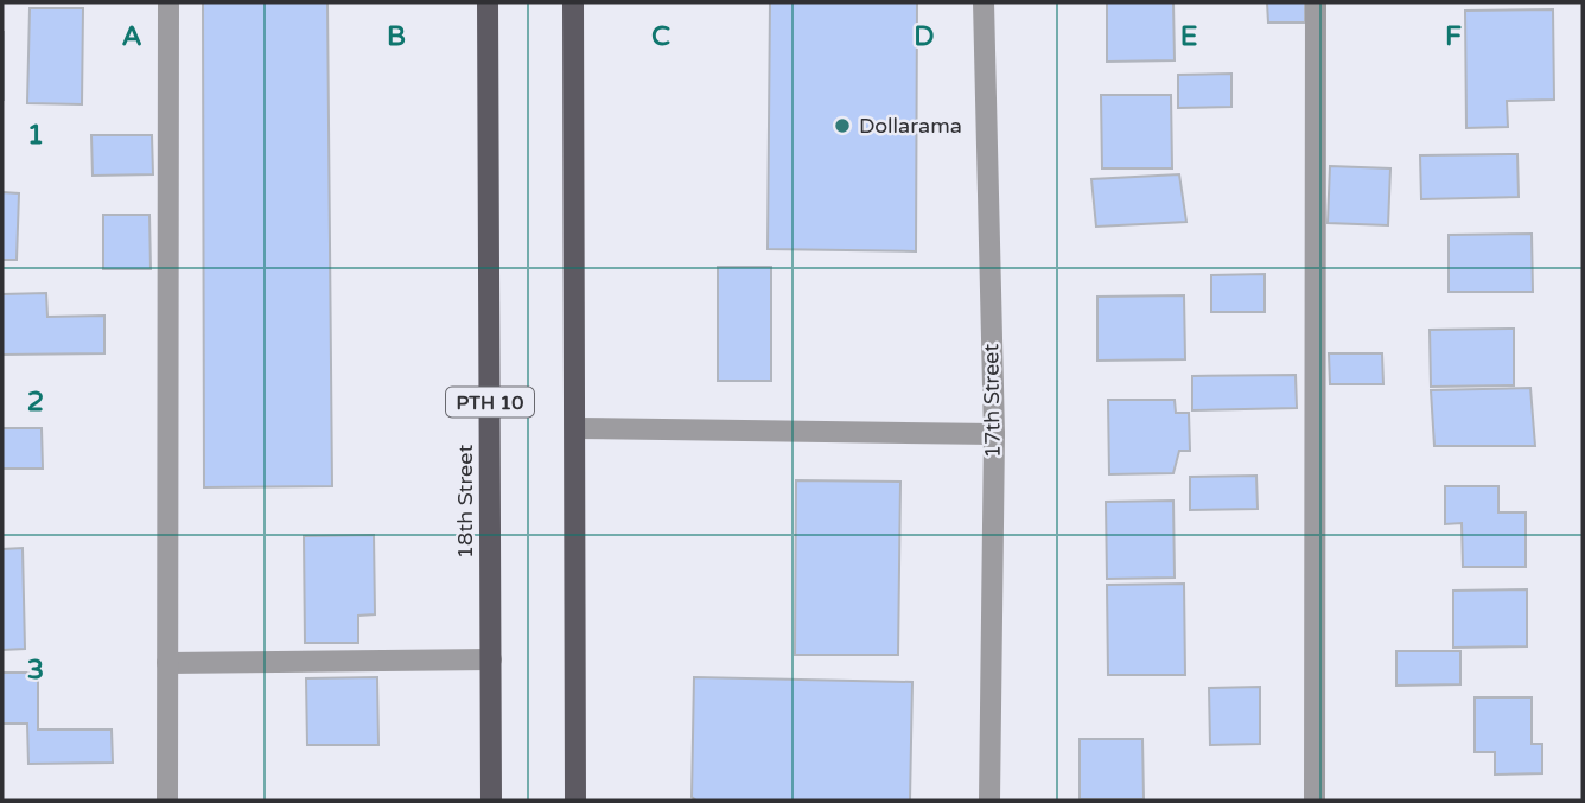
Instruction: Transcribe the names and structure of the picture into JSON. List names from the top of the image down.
{
  "streets": {
    "main road": ["PTH 10", "18th Street"],
    "street": ["17th Street"]
  },
  "places": ["Dollarama"],
  "grid": {
    "columns": [
      "A",
      "B",
      "C",
      "D",
      "E",
      "F"
    ],
    "rows": ["1", "2", "3"]
  }
}
